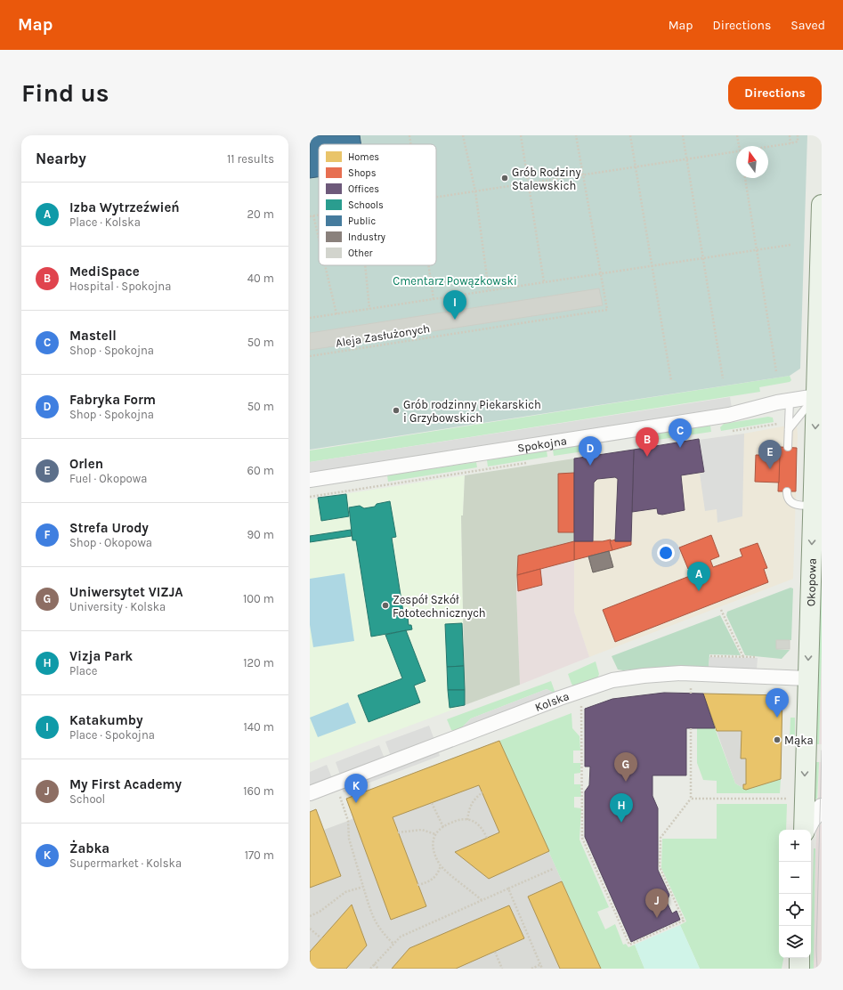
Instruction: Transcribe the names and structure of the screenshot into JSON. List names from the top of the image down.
{
  "streets": {
    "main road": ["Okopowa"],
    "street": ["Spokojna", "Kolska"],
    "path": ["Aleja Zasłużonych"]
  },
  "crossings": [
    ["Spokojna", "Okopowa"],
    ["Okopowa", "Kolska"]
  ],
  "one_way": ["Okopowa"],
  "parks": ["Cmentarz Powązkowski"],
  "places": [
    "Grób Rodziny Stalewskich",
    "Grób rodzinny Piekarskich i Grzybowskich",
    "Zespół Szkół Fototechnicznych",
    "Mąka"
  ],
  "legend": [
    "Homes",
    "Shops",
    "Offices",
    "Schools",
    "Public",
    "Industry",
    "Other"
  ],
  "north": "top",
  "page": {
    "header": "Map",
    "nav": ["Map", "Directions", "Saved"],
    "buttons": "Directions",
    "title": "Find us",
    "heading": ["Nearby", "11 results"],
    "list": [
      {
        "mark": "A",
        "name": "Izba Wytrzeźwień",
        "note": "Place · Kolska",
        "value": "20 m"
      },
      {
        "mark": "B",
        "name": "MediSpace",
        "note": "Hospital · Spokojna",
        "value": "40 m"
      },
      {
        "mark": "C",
        "name": "Mastell",
        "note": "Shop · Spokojna",
        "value": "50 m"
      },
      {
        "mark": "D",
        "name": "Fabryka Form",
        "note": "Shop · Spokojna",
        "value": "50 m"
      },
      {
        "mark": "E",
        "name": "Orlen",
        "note": "Fuel · Okopowa",
        "value": "60 m"
      },
      {
        "mark": "F",
        "name": "Strefa Urody",
        "note": "Shop · Okopowa",
        "value": "90 m"
      },
      {
        "mark": "G",
        "name": "Uniwersytet VIZJA",
        "note": "University · Kolska",
        "value": "100 m"
      },
      {
        "mark": "H",
        "name": "Vizja Park",
        "note": "Place",
        "value": "120 m"
      },
      {
        "mark": "I",
        "name": "Katakumby",
        "note": "Place · Spokojna",
        "value": "140 m"
      },
      {
        "mark": "J",
        "name": "My First Academy",
        "note": "School",
        "value": "160 m"
      },
      {
        "mark": "K",
        "name": "Żabka",
        "note": "Supermarket · Kolska",
        "value": "170 m"
      }
    ],
    "pins": [
      "I",
      "C",
      "B",
      "D",
      "E",
      "A",
      "F",
      "G",
      "K",
      "H",
      "J"
    ],
    "map_buttons": ["+", "−"]
  }
}
